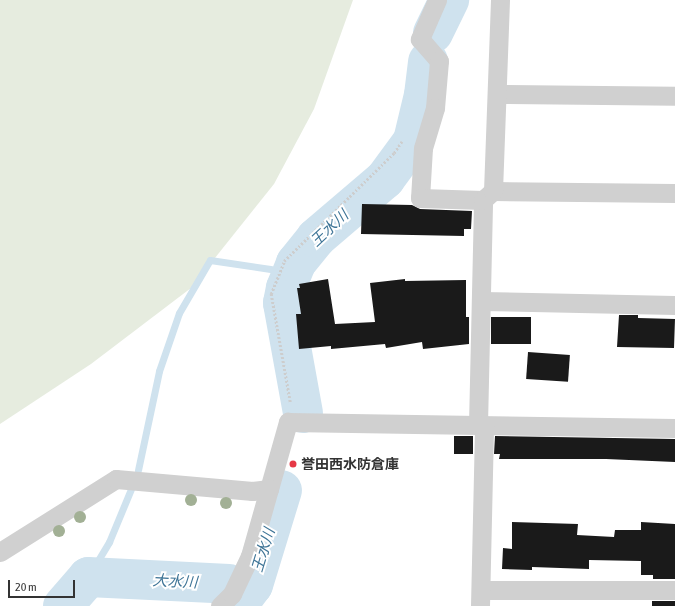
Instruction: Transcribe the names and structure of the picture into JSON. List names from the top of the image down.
{
  "water": ["王水川", "大水川"],
  "places": ["誉田西水防倉庫"],
  "scale_bar": "20 m"
}
